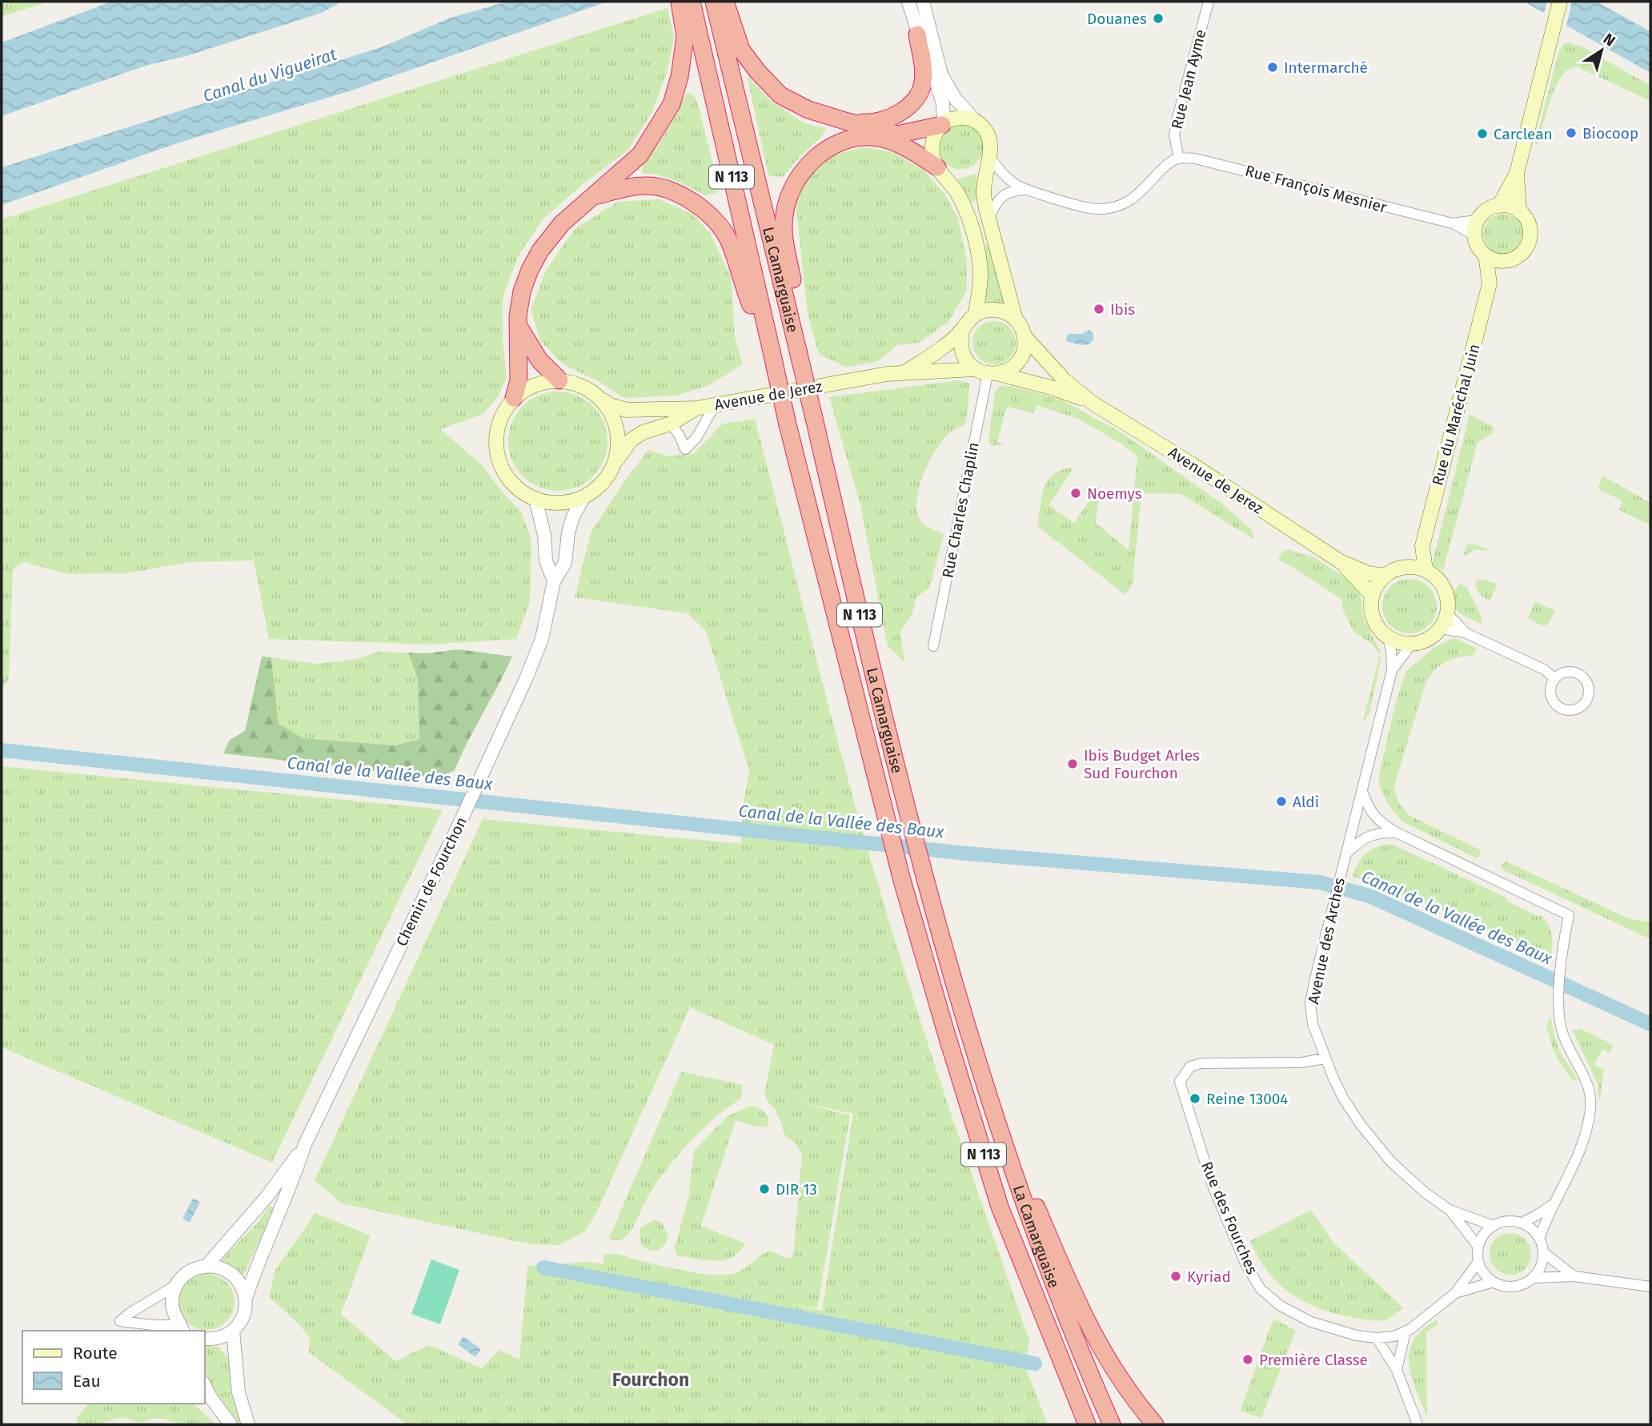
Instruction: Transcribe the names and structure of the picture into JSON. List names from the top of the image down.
{
  "streets": {
    "highway": ["N 113", "La Camarguaise"],
    "main road": ["Avenue de Jerez", "Rue du Maréchal Juin"],
    "street": [
      "Rue Jean Ayme",
      "Rue François Mesnier",
      "Rue Charles Chaplin",
      "Chemin de Fourchon",
      "Avenue des Arches",
      "Rue des Fourches"
    ]
  },
  "crossings": [
    ["Rue Jean Ayme", "Rue François Mesnier"],
    ["Rue François Mesnier", "Rue du Maréchal Juin"],
    ["Avenue de Jerez", "Rue du Maréchal Juin"],
    ["Avenue de Jerez", "Rue Charles Chaplin"],
    ["Avenue de Jerez", "Chemin de Fourchon"],
    ["Avenue des Arches", "Rue des Fourches"]
  ],
  "districts": ["Fourchon"],
  "water": ["Canal du Vigueirat", "Canal de la Vallée des Baux"],
  "places": [
    "Douanes",
    "Intermarché",
    "Biocoop",
    "Carclean",
    "Ibis",
    "Noemys",
    "Ibis Budget Arles Sud Fourchon",
    "Aldi",
    "Reine 13004",
    "DIR 13",
    "Kyriad",
    "Première Classe"
  ],
  "legend": ["Route", "Eau"],
  "north": "top right"
}
